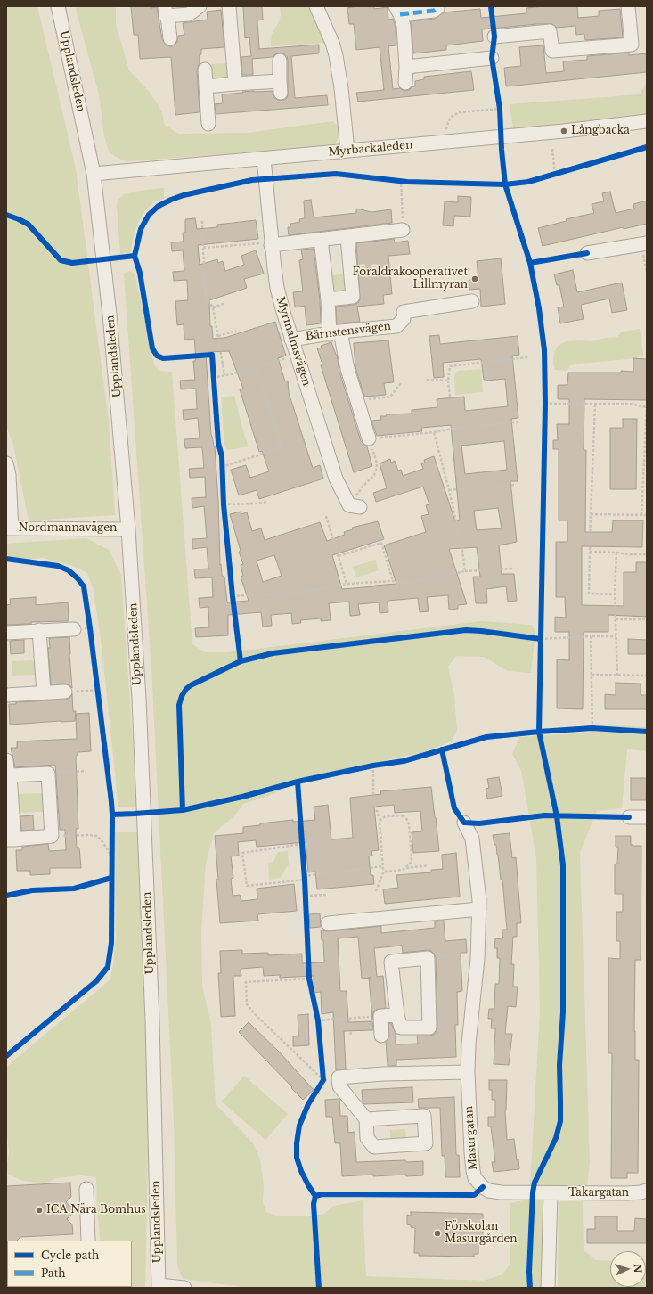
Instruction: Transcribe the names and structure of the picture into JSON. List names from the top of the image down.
{
  "streets": {
    "street": [
      "Upplandsleden",
      "Myrbackaleden",
      "Bärnstensvägen",
      "Myrmalmsvägen",
      "Nordmannavägen",
      "Masurgatan",
      "Takargatan"
    ]
  },
  "crossings": [
    ["Upplandsleden", "Myrbackaleden"],
    ["Upplandsleden", "Nordmannavägen"],
    ["Myrbackaleden", "Myrmalmsvägen"],
    ["Bärnstensvägen", "Myrmalmsvägen"],
    ["Masurgatan", "Takargatan"]
  ],
  "places": [
    "Långbacka",
    "Föräldrakooperativet Lillmyran",
    "ICA Nära Bomhus",
    "Förskolan Masurgården"
  ],
  "legend": ["Cycle path", "Path"],
  "north": "right"
}
